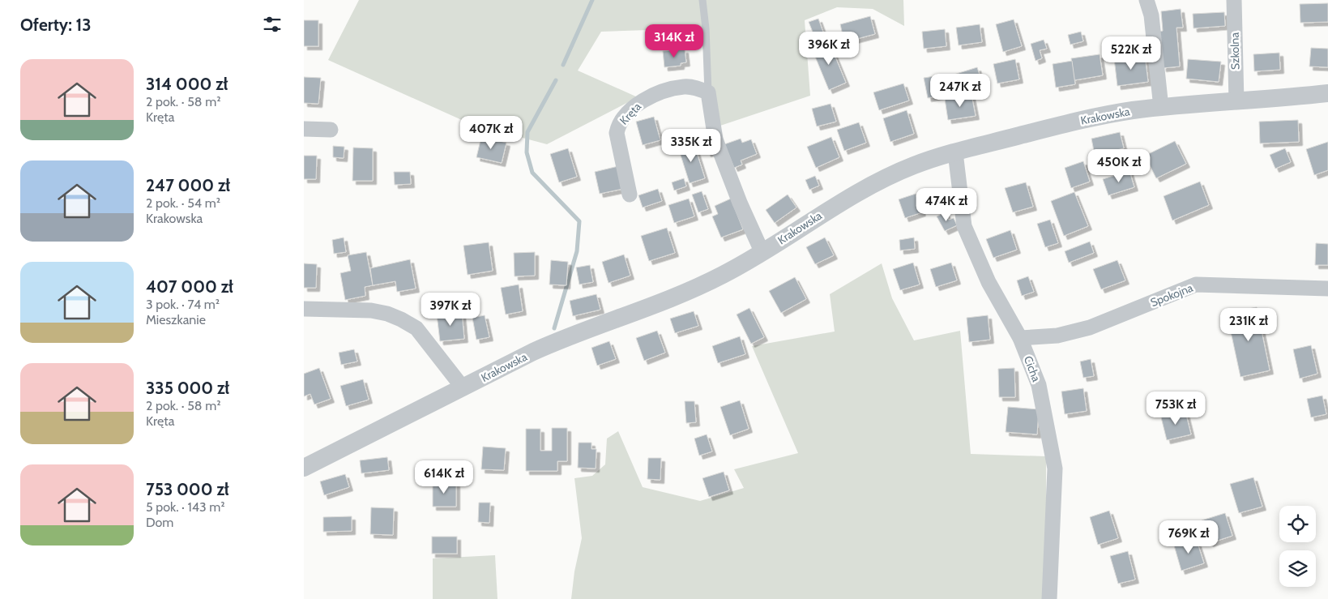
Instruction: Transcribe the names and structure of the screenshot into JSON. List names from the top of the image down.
{
  "streets": {
    "street": [
      "Szkolna",
      "Kręta",
      "Krakowska",
      "Spokojna",
      "Cicha"
    ]
  },
  "crossings": [
    ["Szkolna", "Krakowska"],
    ["Krakowska", "Cicha"],
    ["Spokojna", "Cicha"]
  ],
  "page": {
    "heading": "Oferty: 13",
    "price": [
      "314K zł",
      "396K zł",
      "522K zł",
      "247K zł",
      "407K zł",
      "335K zł",
      "450K zł",
      "474K zł",
      "397K zł",
      "231K zł",
      "753K zł",
      "614K zł",
      "769K zł"
    ],
    "list": [
      {
        "name": "314 000 zł",
        "note": "2 pok. · 58 m² · Kręta"
      },
      {
        "name": "247 000 zł",
        "note": "2 pok. · 54 m² · Krakowska"
      },
      {
        "name": "407 000 zł",
        "note": "3 pok. · 74 m² · Mieszkanie"
      },
      {
        "name": "335 000 zł",
        "note": "2 pok. · 58 m² · Kręta"
      },
      {
        "name": "753 000 zł",
        "note": "5 pok. · 143 m² · Dom"
      }
    ]
  }
}
